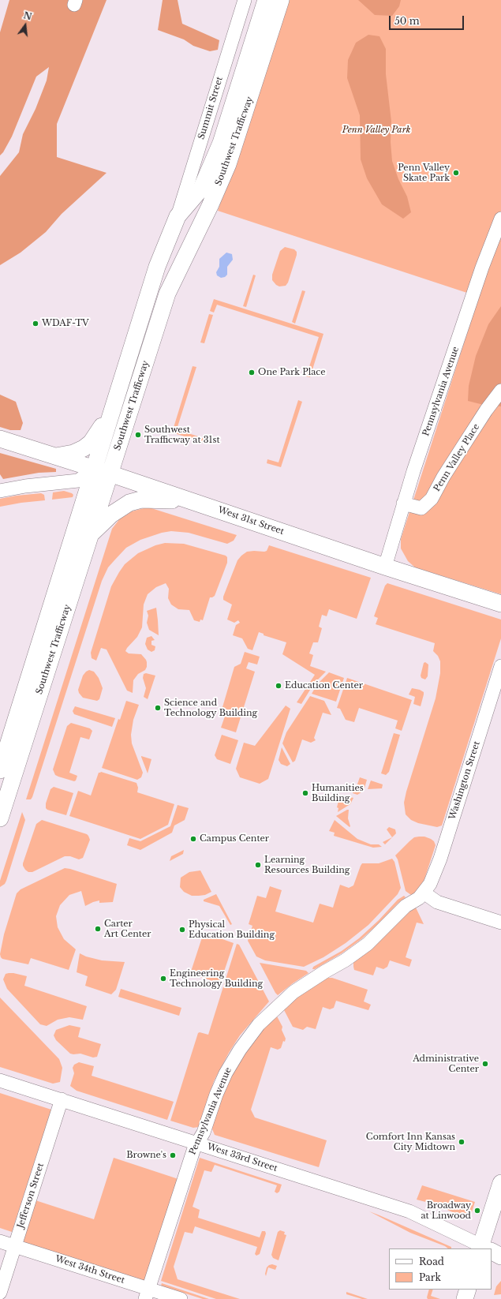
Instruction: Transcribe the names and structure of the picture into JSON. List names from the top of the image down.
{
  "streets": {
    "main road": ["Southwest Trafficway", "West 31st Street"],
    "street": [
      "Summit Street",
      "Pennsylvania Avenue",
      "Penn Valley Place",
      "Washington Street",
      "West 33rd Street",
      "Jefferson Street",
      "West 34th Street"
    ]
  },
  "crossings": [
    ["Summit Street", "Southwest Trafficway"],
    ["Southwest Trafficway", "West 31st Street"],
    ["Pennsylvania Avenue", "Penn Valley Place"],
    ["Pennsylvania Avenue", "West 31st Street"],
    ["Pennsylvania Avenue", "Washington Street"],
    ["Pennsylvania Avenue", "West 33rd Street"],
    ["Pennsylvania Avenue", "West 34th Street"],
    ["West 33rd Street", "Jefferson Street"],
    ["Jefferson Street", "West 34th Street"]
  ],
  "parks": ["Penn Valley Park"],
  "places": [
    "Penn Valley Skate Park",
    "WDAF-TV",
    "One Park Place",
    "Southwest Trafficway at 31st",
    "Education Center",
    "Science and Technology Building",
    "Humanities Building",
    "Campus Center",
    "Learning Resources Building",
    "Carter Art Center",
    "Physical Education Building",
    "Engineering Technology Building",
    "Administrative Center",
    "Comfort Inn Kansas City Midtown",
    "Browne's",
    "Broadway at Linwood"
  ],
  "legend": ["Road", "Park"],
  "scale_bar": "50 m",
  "north": "top"
}
